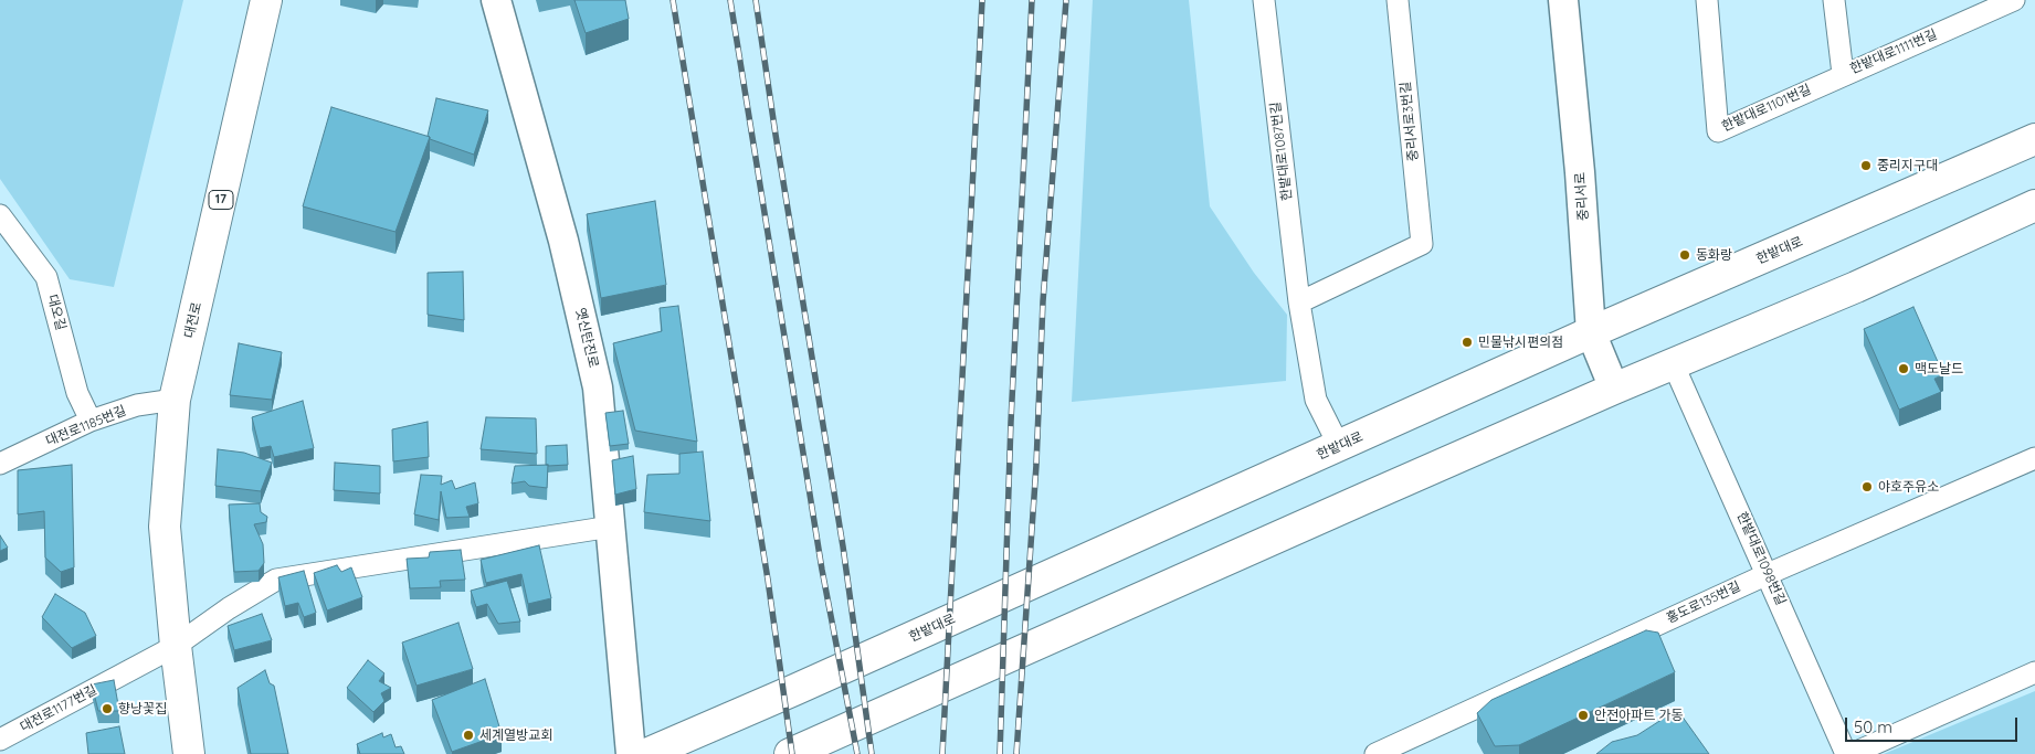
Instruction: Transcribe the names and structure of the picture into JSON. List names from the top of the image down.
{
  "streets": {
    "main road": ["17", "한밭대로", "대전로"],
    "street": [
      "한밭대로1111번길",
      "한밭대로1101번길",
      "중리서로3번길",
      "한밭대로1087번길",
      "중리서로",
      "대오길",
      "옛신탄진로",
      "대전로1185번길",
      "한밭대로1098번길",
      "홍도로135번길",
      "대전로1177번길"
    ]
  },
  "crossings": [
    ["한밭대로1111번길", "한밭대로1101번길"],
    ["중리서로3번길", "한밭대로1087번길"],
    ["한밭대로1087번길", "한밭대로"],
    ["중리서로", "한밭대로"],
    ["대오길", "대전로1185번길"],
    ["대전로", "대전로1185번길"],
    ["대전로", "대전로1177번길"],
    ["한밭대로1098번길", "홍도로135번길"]
  ],
  "places": [
    "중리지구대",
    "동화랑",
    "민물낚시편의점",
    "맥도날드",
    "야호주유소",
    "향낭꽃집",
    "안전아파트 가동",
    "세계열방교회"
  ],
  "scale_bar": "50 m"
}
